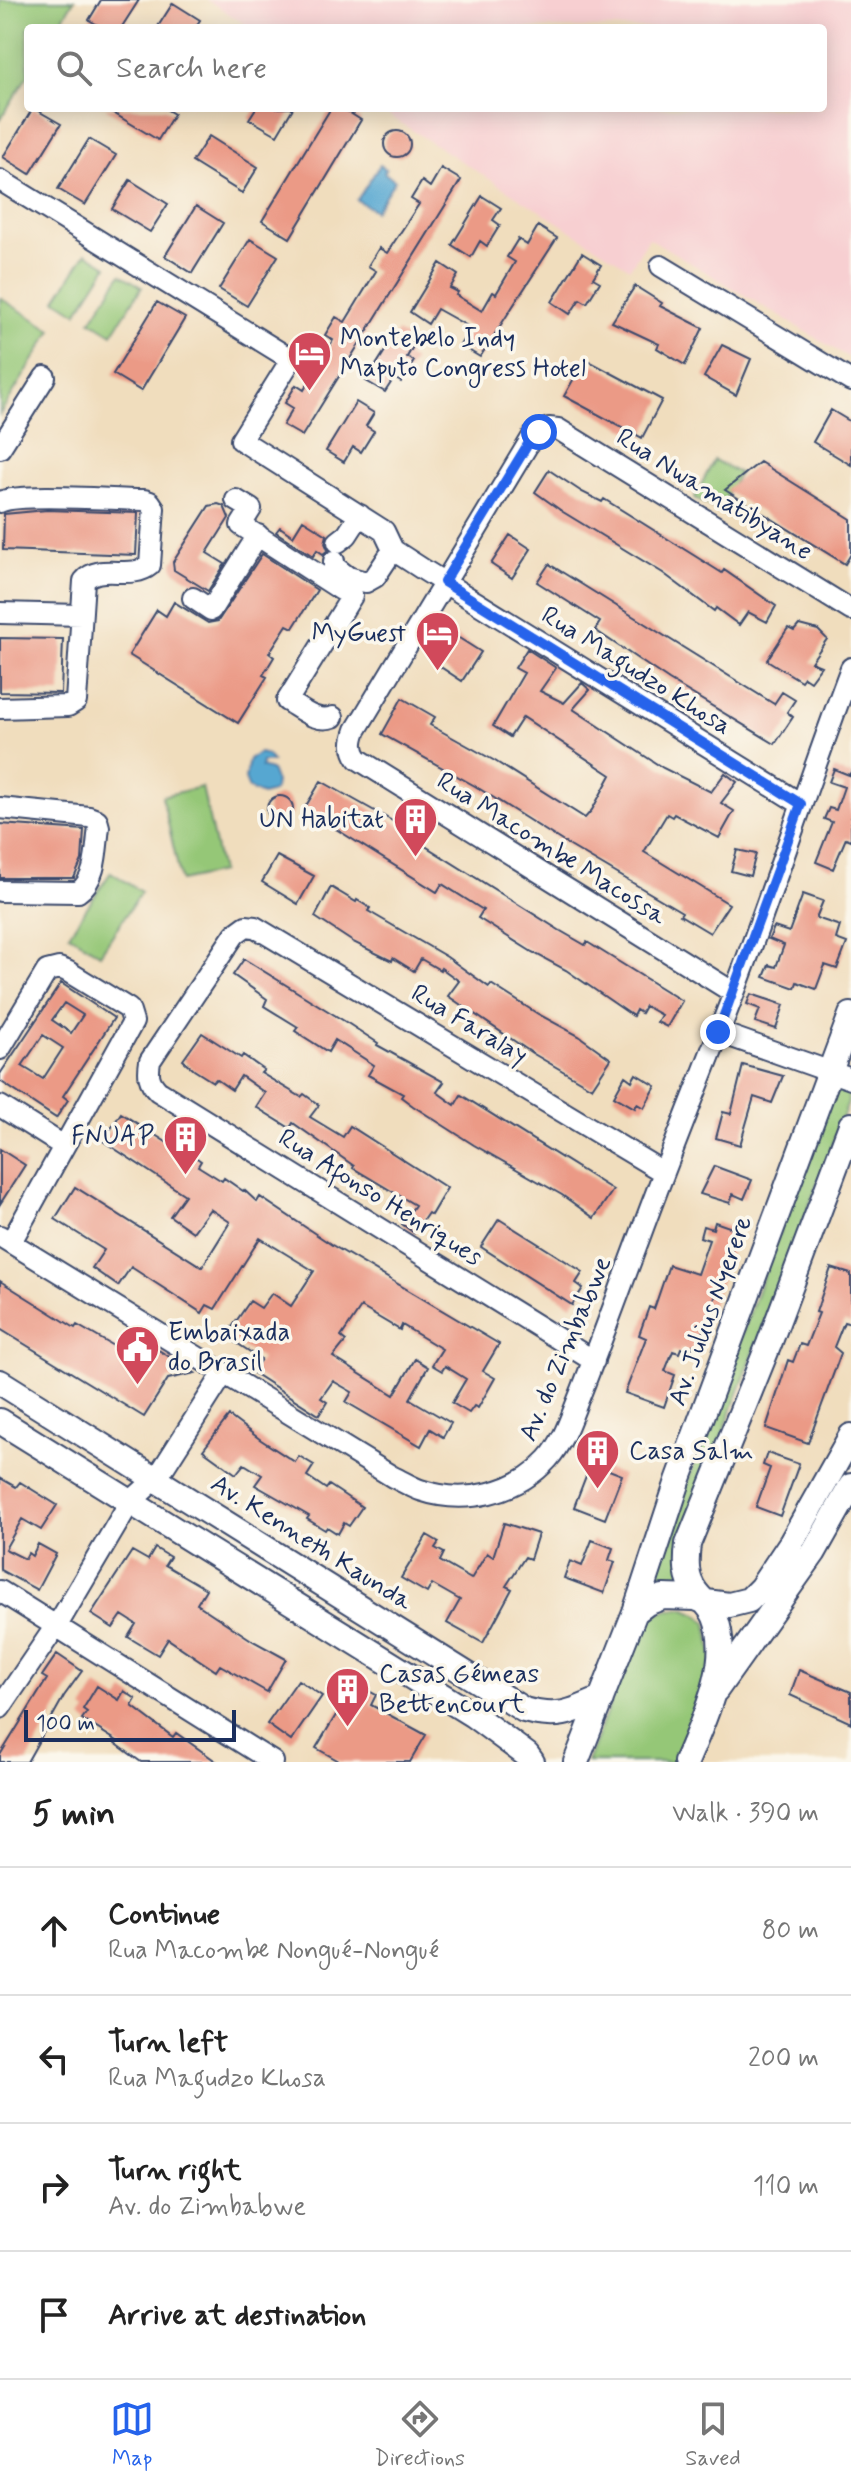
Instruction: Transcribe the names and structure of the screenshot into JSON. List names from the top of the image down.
{
  "streets": {
    "main road": ["Av. Julius Nyerere", "Av. Kenneth Kaunda"],
    "street": [
      "Rua Nwamatibyane",
      "Rua Magudzo Khosa",
      "Rua Macombe Macossa",
      "Rua Faralay",
      "Rua Afonso Henriques",
      "Av. do Zimbabwe"
    ]
  },
  "crossings": [
    ["Rua Nwamatibyane", "Rua Magudzo Khosa"],
    ["Rua Nwamatibyane", "Rua Macombe Macossa"],
    ["Rua Magudzo Khosa", "Rua Macombe Macossa"],
    ["Rua Magudzo Khosa", "Av. do Zimbabwe"],
    ["Rua Macombe Macossa", "Av. do Zimbabwe"],
    ["Rua Faralay", "Rua Afonso Henriques"],
    ["Rua Faralay", "Av. do Zimbabwe"],
    ["Rua Afonso Henriques", "Av. do Zimbabwe"],
    ["Av. Julius Nyerere", "Av. Kenneth Kaunda"]
  ],
  "places": {
    "hotel": ["Montebelo Indy Maputo Congress Hotel", "MyGuest"],
    "building": [
      "UN Habitat",
      "FNUAP",
      "Casa Salm",
      "Casas Gémeas Bettencourt"
    ],
    "public building": ["Embaixada do Brasil"]
  },
  "scale_bar": "100 m",
  "page": {
    "search": "Search here",
    "scale": "100 m",
    "heading": ["5 min", "Walk · 390 m"],
    "list": [
      ["Continue", "Rua Macombe Nongué-Nongué", "80 m"],
      ["Turn left", "Rua Magudzo Khosa", "200 m"],
      ["Turn right", "Av. do Zimbabwe", "110 m"],
      "Arrive at destination"
    ],
    "nav": ["Map", "Directions", "Saved"]
  }
}
